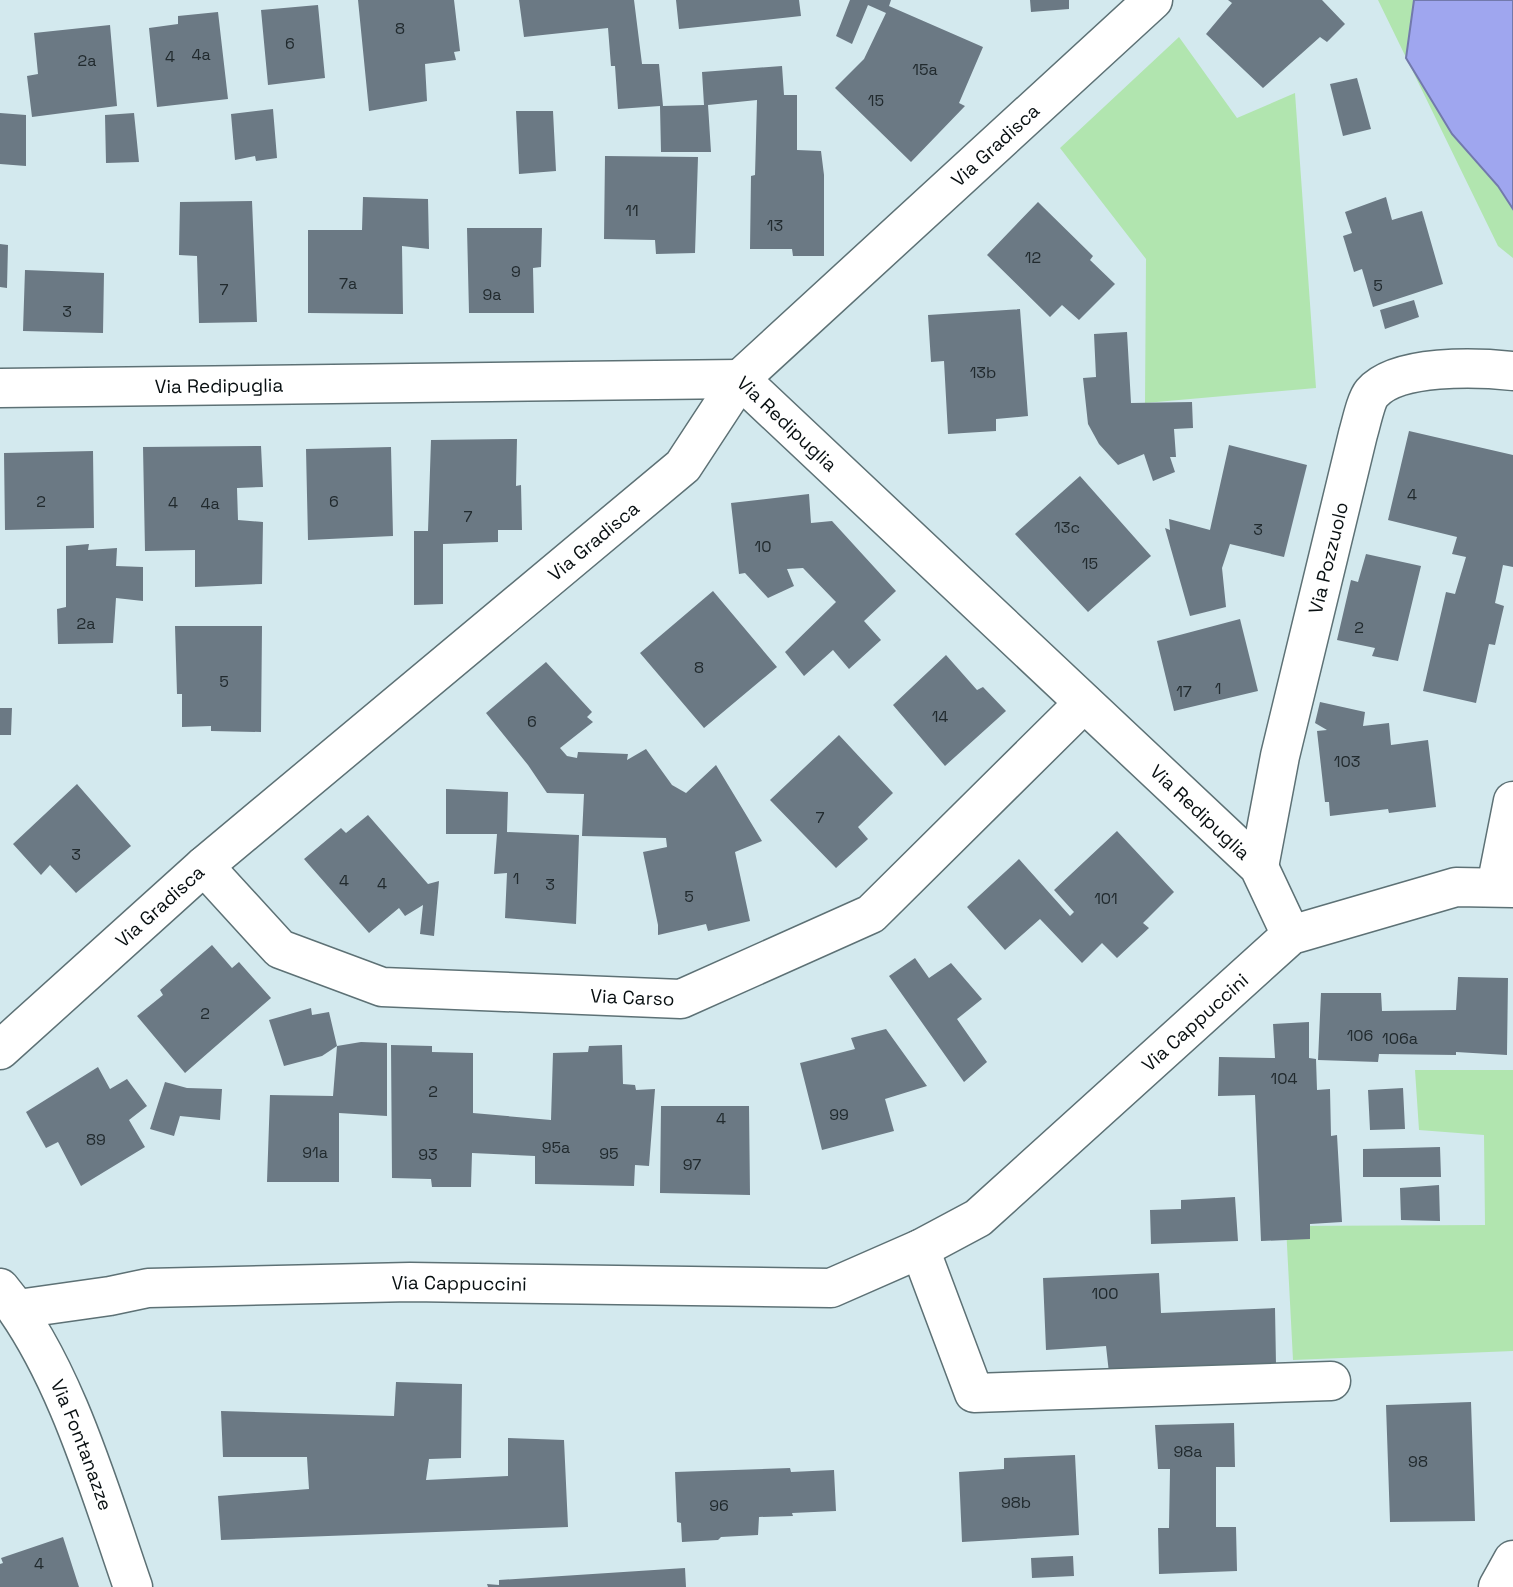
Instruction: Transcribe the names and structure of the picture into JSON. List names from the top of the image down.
{
  "streets": {
    "street": [
      "Via Gradisca",
      "Via Redipuglia",
      "Via Pozzuolo",
      "Via Carso",
      "Via Cappuccini",
      "Via Fontanazze"
    ]
  },
  "crossings": [
    ["Via Gradisca", "Via Redipuglia"],
    ["Via Gradisca", "Via Carso"],
    ["Via Redipuglia", "Via Pozzuolo"],
    ["Via Redipuglia", "Via Carso"],
    ["Via Redipuglia", "Via Cappuccini"],
    ["Via Cappuccini", "Via Fontanazze"]
  ],
  "house_numbers": [
    "8",
    "6",
    "4a",
    "4",
    "2a",
    "15a",
    "15",
    "11",
    "13",
    "12",
    "9",
    "7a",
    "5",
    "7",
    "9a",
    "3",
    "13b",
    "4",
    "2",
    "6",
    "4",
    "4a",
    "7",
    "13c",
    "3",
    "10",
    "15",
    "2a",
    "2",
    "8",
    "5",
    "1",
    "17",
    "14",
    "6",
    "103",
    "7",
    "3",
    "1",
    "4",
    "4",
    "3",
    "5",
    "101",
    "2",
    "106",
    "106a",
    "104",
    "2",
    "99",
    "4",
    "89",
    "95a",
    "91a",
    "95",
    "93",
    "97",
    "100",
    "98a",
    "98",
    "98b",
    "96",
    "4"
  ]
}
